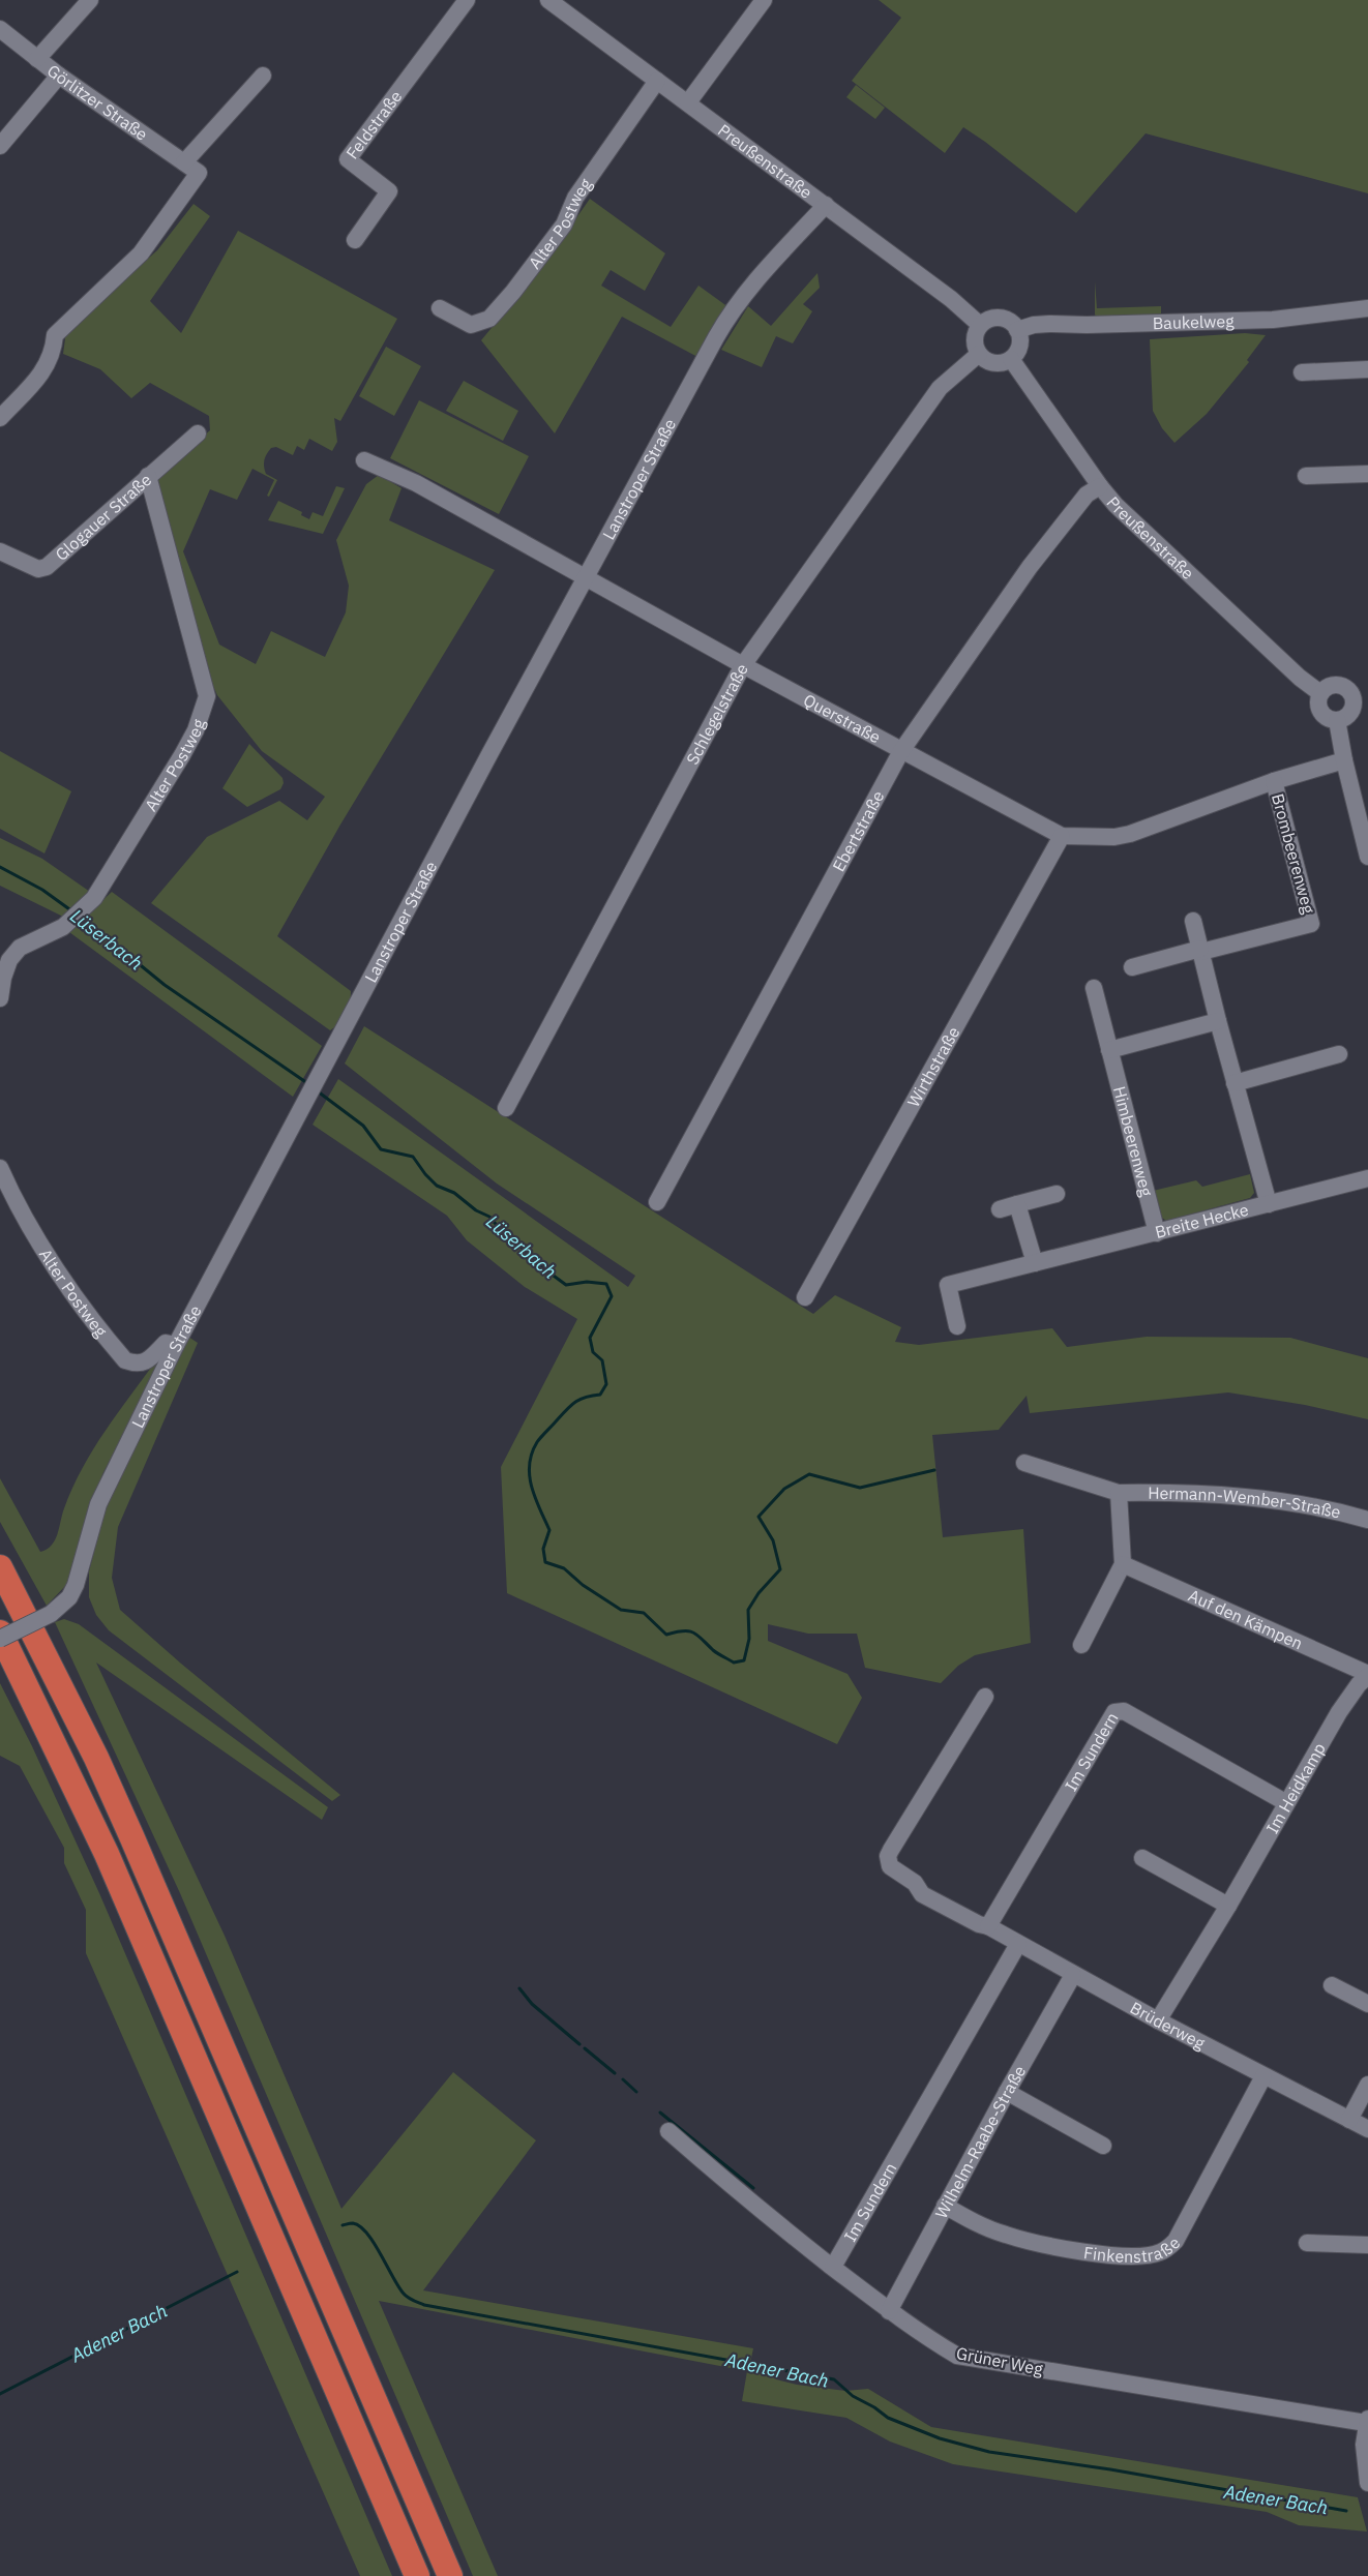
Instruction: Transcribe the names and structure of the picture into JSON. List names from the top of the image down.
{
  "streets": {
    "street": [
      "Görlitzer Straße",
      "Feldstraße",
      "Preußenstraße",
      "Alter Postweg",
      "Baukelweg",
      "Lanstroper Straße",
      "Glogauer Straße",
      "Schlegelstraße",
      "Querstraße",
      "Ebertstraße",
      "Brombeerenweg",
      "Wirthstraße",
      "Himbeerenweg",
      "Breite Hecke",
      "Hermann-Wember-Straße",
      "Auf den Kämpen",
      "Im Sundern",
      "Im Heidkamp",
      "Brüderweg",
      "Wilhelm-Raabe-Straße",
      "Finkenstraße",
      "Grüner Weg"
    ]
  },
  "crossings": [
    ["Preußenstraße", "Alter Postweg"],
    ["Preußenstraße", "Baukelweg"],
    ["Preußenstraße", "Lanstroper Straße"],
    ["Preußenstraße", "Schlegelstraße"],
    ["Preußenstraße", "Ebertstraße"],
    ["Alter Postweg", "Lanstroper Straße"],
    ["Alter Postweg", "Glogauer Straße"],
    ["Baukelweg", "Schlegelstraße"],
    ["Lanstroper Straße", "Querstraße"],
    ["Schlegelstraße", "Querstraße"],
    ["Querstraße", "Ebertstraße"],
    ["Querstraße", "Brombeerenweg"],
    ["Querstraße", "Wirthstraße"],
    ["Himbeerenweg", "Breite Hecke"],
    ["Auf den Kämpen", "Im Heidkamp"],
    ["Im Sundern", "Im Heidkamp"],
    ["Im Sundern", "Brüderweg"],
    ["Im Sundern", "Grüner Weg"],
    ["Im Heidkamp", "Brüderweg"],
    ["Brüderweg", "Wilhelm-Raabe-Straße"],
    ["Brüderweg", "Finkenstraße"],
    ["Wilhelm-Raabe-Straße", "Finkenstraße"],
    ["Wilhelm-Raabe-Straße", "Grüner Weg"]
  ],
  "water": ["Lüserbach", "Adener Bach"]
}
